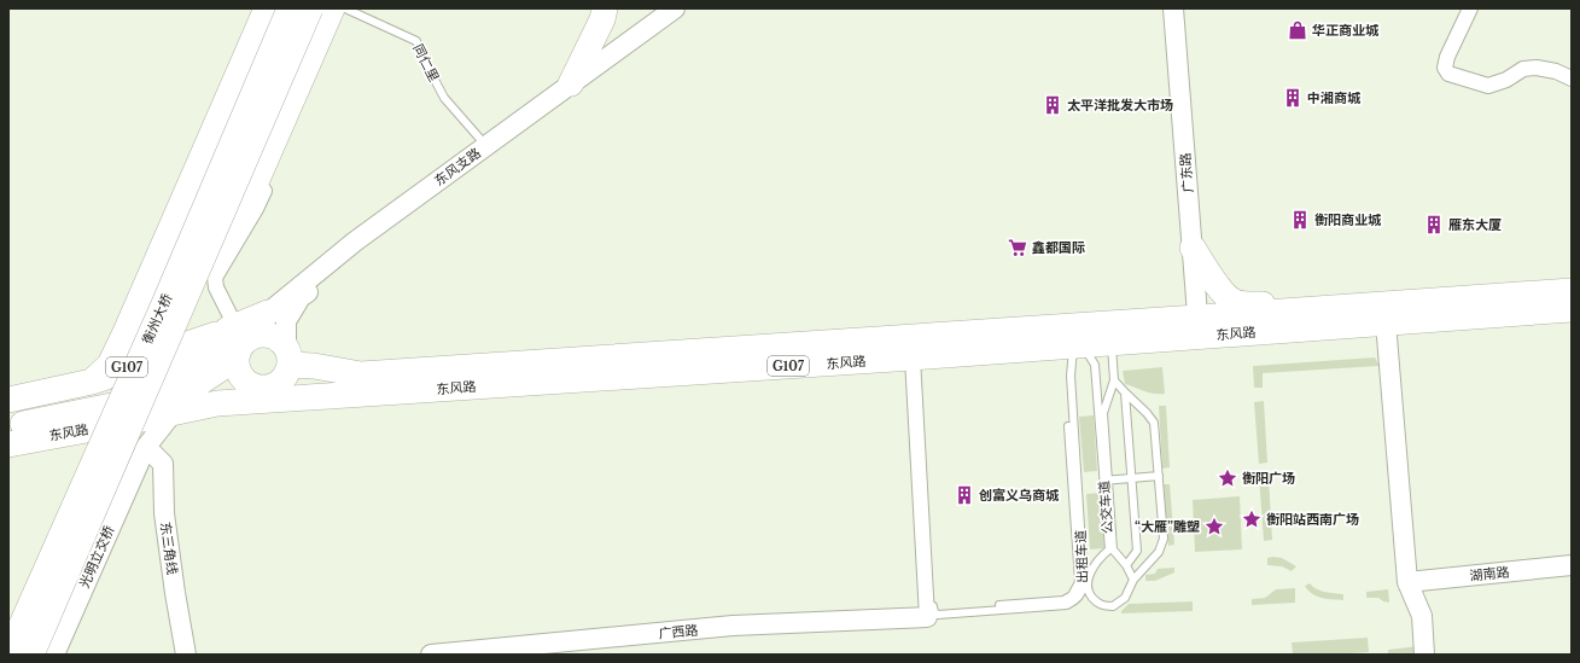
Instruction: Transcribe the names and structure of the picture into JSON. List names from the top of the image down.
{
  "streets": {
    "highway": ["衡州大桥", "东风路", "G107"],
    "street": [
      "东风支路",
      "广东路",
      "东三角线",
      "光明立交桥",
      "湖南路",
      "广西路"
    ],
    "lane": ["同仁里", "公交车道", "出租车道"]
  },
  "crossings": [
    ["同仁里", "东风支路"],
    ["广东路", "东风路"],
    ["东风路", "G107"],
    ["东风路", "公交车道"],
    ["东风路", "光明立交桥"],
    ["东风路", "出租车道"],
    ["公交车道", "出租车道"],
    ["东三角线", "光明立交桥"],
    ["出租车道", "广西路"]
  ],
  "places": {
    "shop": ["华正商业城"],
    "building": [
      "中湘商城",
      "太平洋批发大市场",
      "衡阳商业城",
      "雁东大厦",
      "创富义乌商城"
    ],
    "supermarket": ["鑫都国际"],
    "place": ["衡阳广场", "衡阳站西南广场", "“大雁”雕塑"]
  }
}
